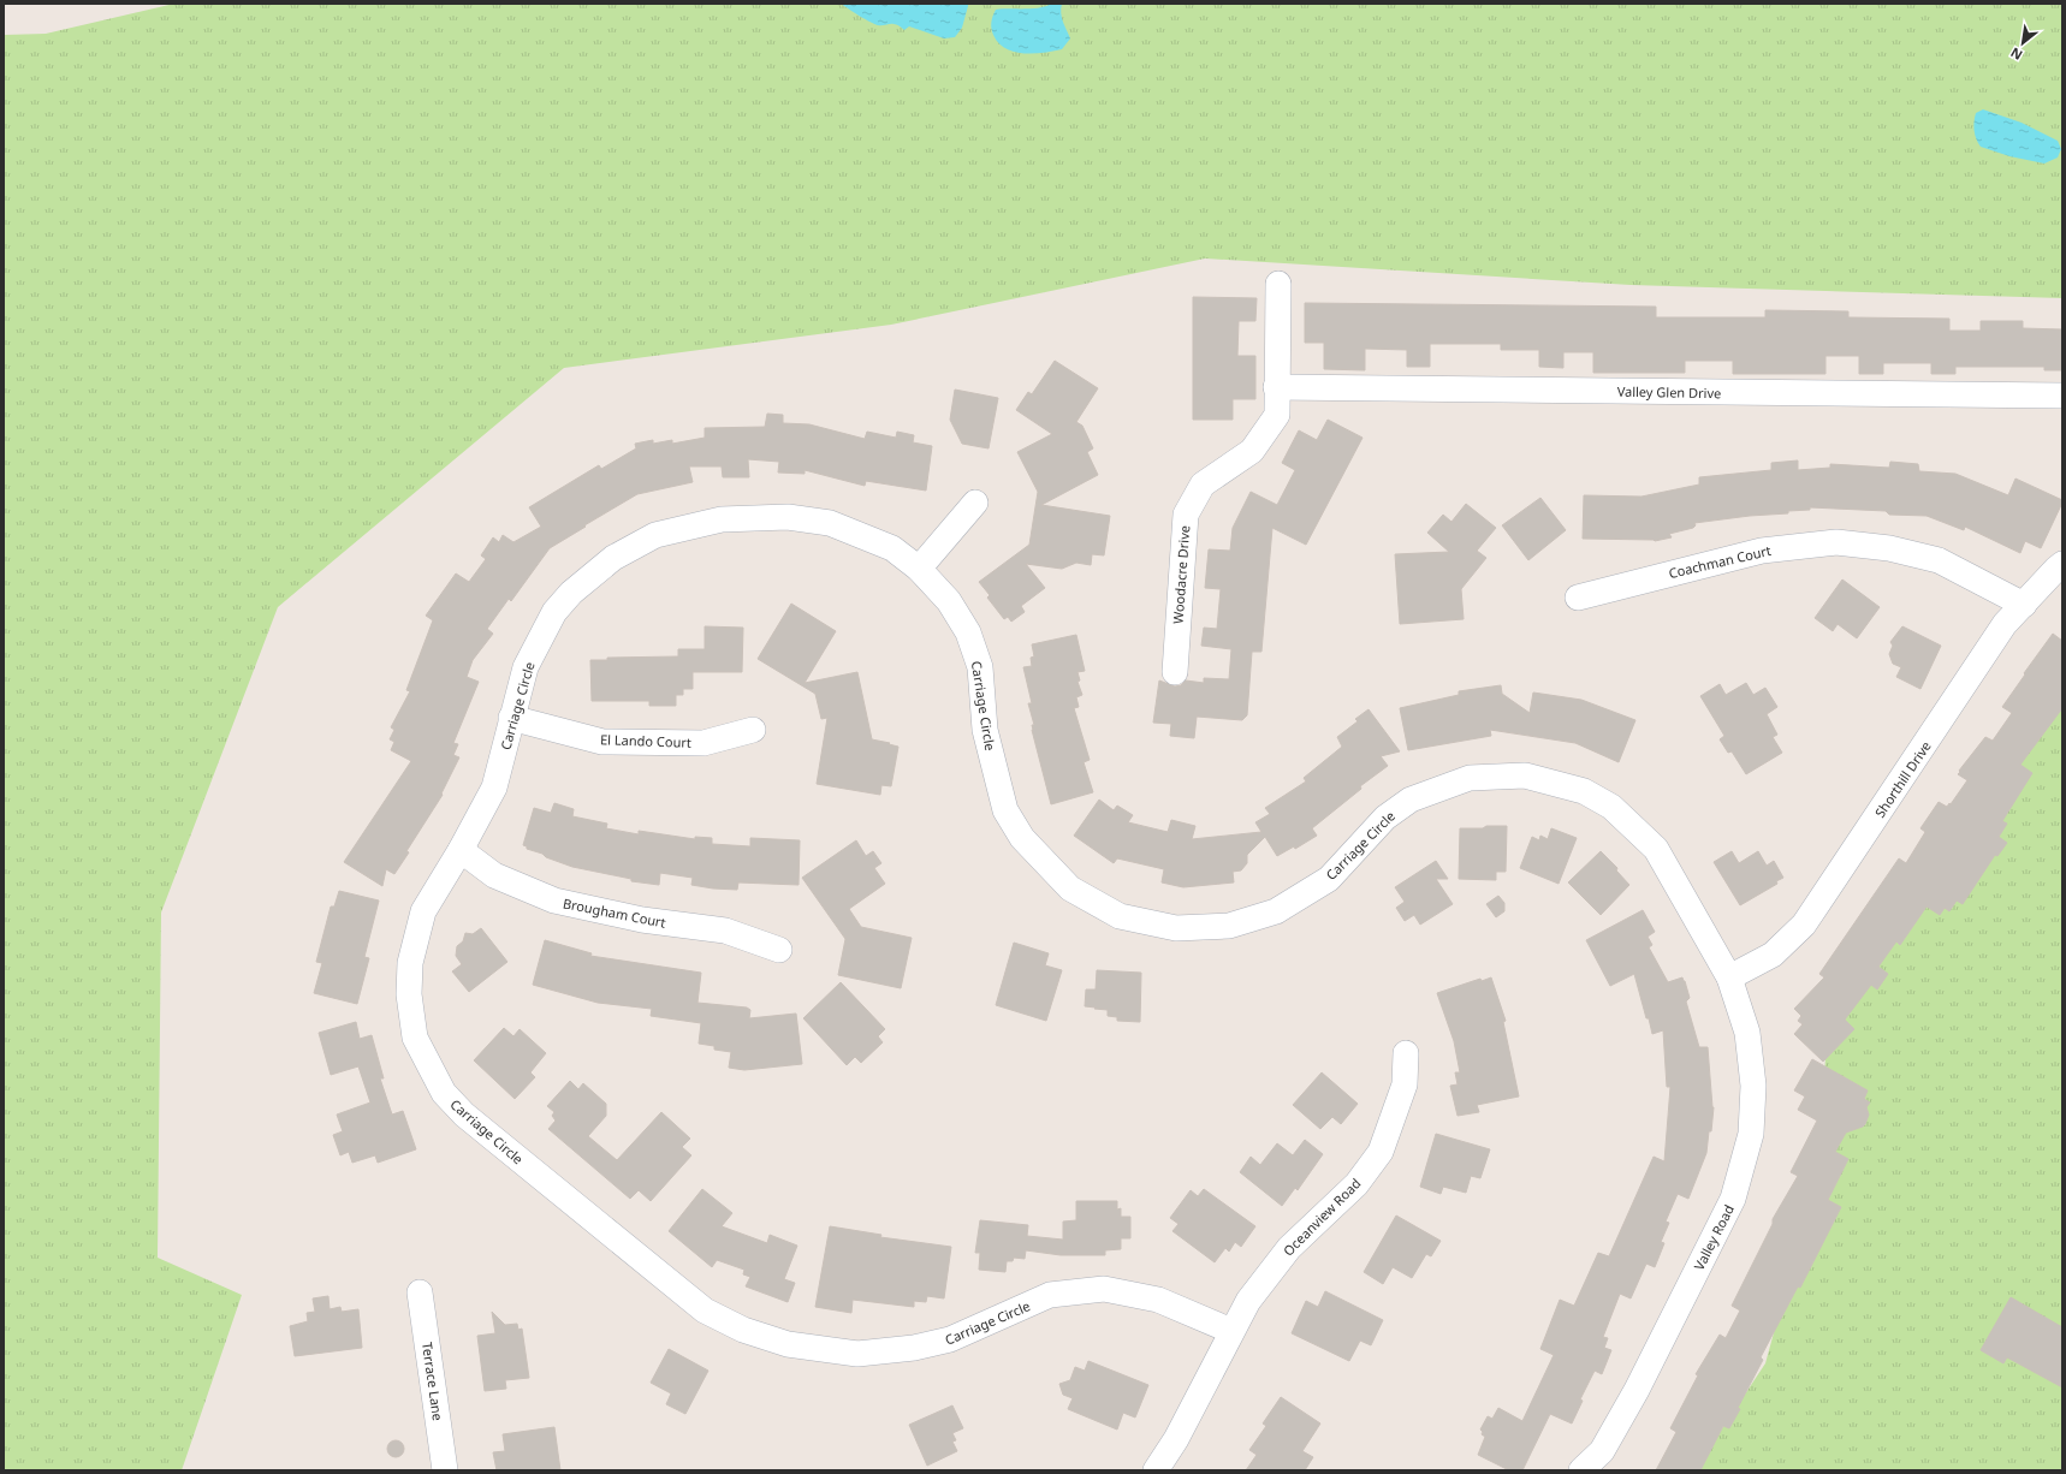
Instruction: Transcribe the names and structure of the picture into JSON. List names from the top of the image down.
{
  "streets": {
    "street": [
      "Valley Glen Drive",
      "Coachman Court",
      "Woodacre Drive",
      "Carriage Circle",
      "El Lando Court",
      "Shorthill Drive",
      "Brougham Court",
      "Oceanview Road",
      "Valley Road",
      "Terrace Lane"
    ]
  },
  "crossings": [
    ["Valley Glen Drive", "Woodacre Drive"],
    ["Coachman Court", "Shorthill Drive"],
    ["Carriage Circle", "El Lando Court"],
    ["Carriage Circle", "Shorthill Drive"],
    ["Carriage Circle", "Brougham Court"],
    ["Carriage Circle", "Oceanview Road"],
    ["Carriage Circle", "Valley Road"],
    ["Shorthill Drive", "Valley Road"]
  ],
  "north": "bottom left"
}
